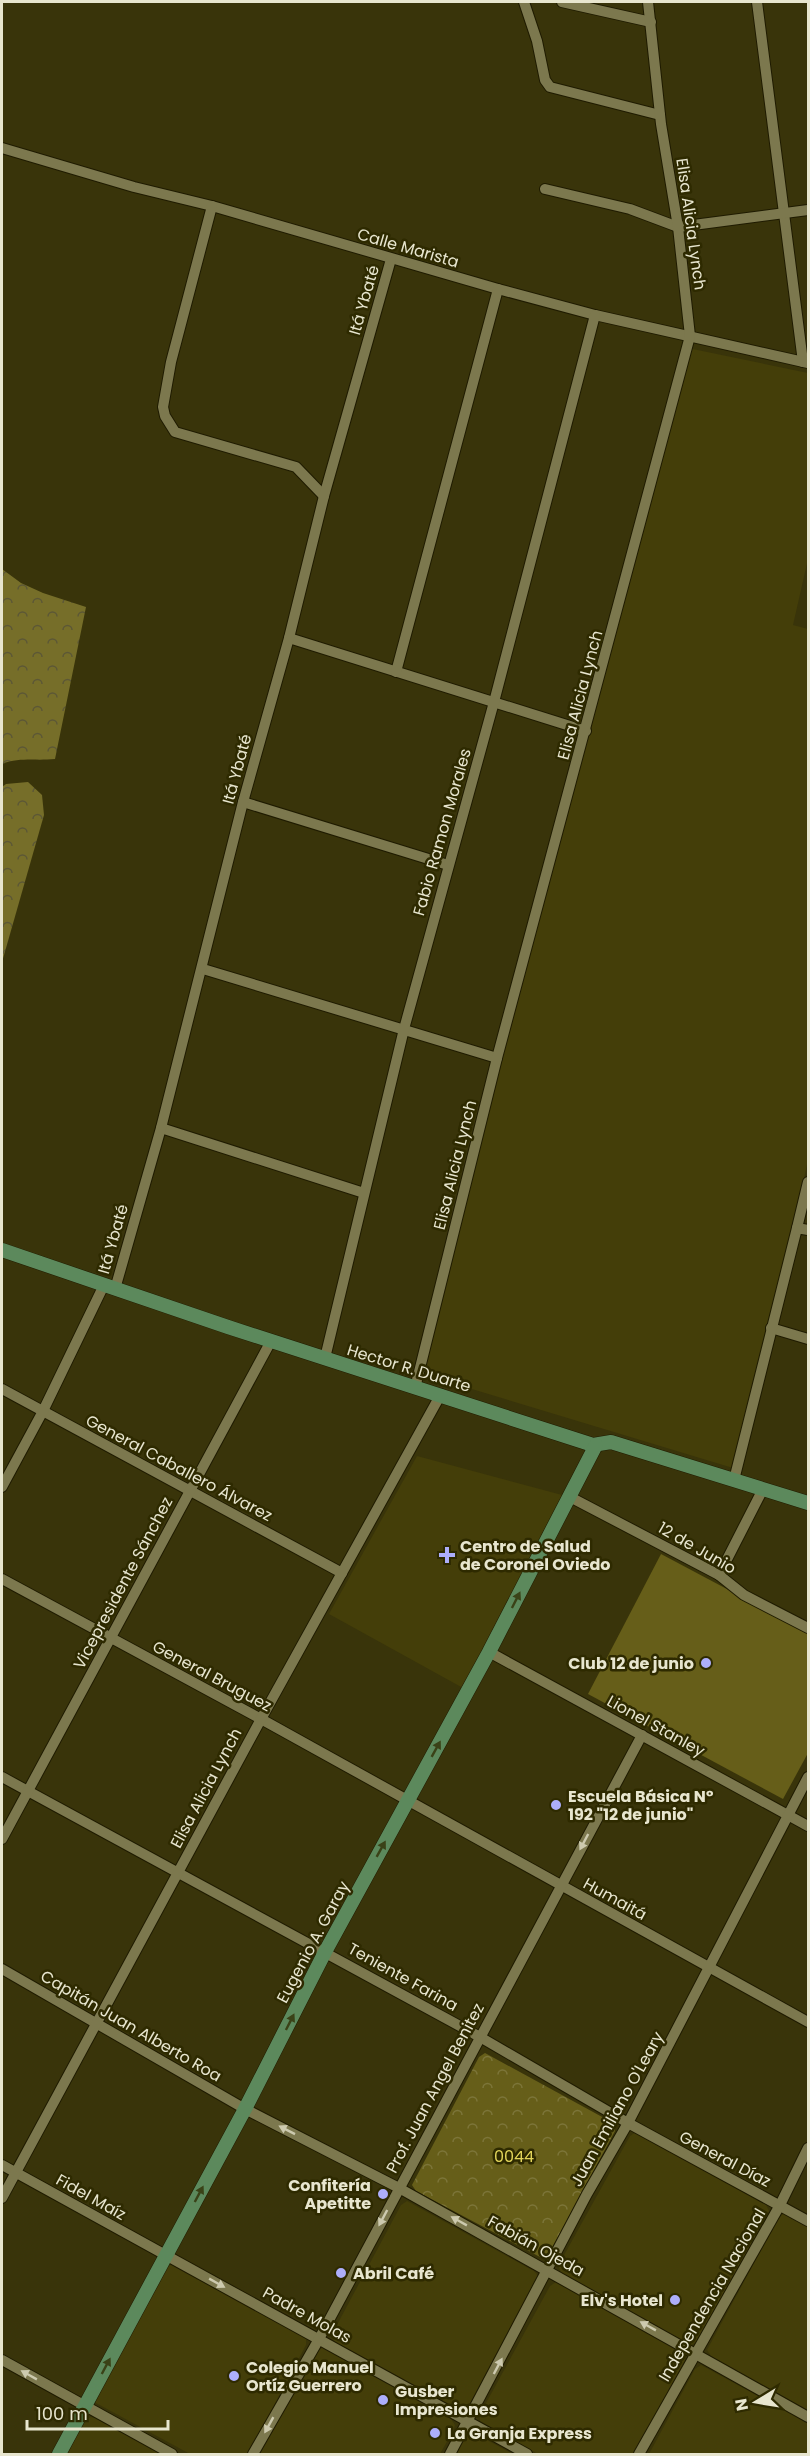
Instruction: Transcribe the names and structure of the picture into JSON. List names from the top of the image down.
{
  "streets": {
    "street": [
      "Elisa Alicia Lynch",
      "Calle Marista",
      "Itá Ybaté",
      "Fabio Ramon Morales",
      "Hector R. Duarte",
      "General Caballero Álvarez",
      "12 de Junio",
      "Vicepresidente Sánchez",
      "General Bruguez",
      "Lionel Stanley",
      "Humaitá",
      "Eugenio A. Garay",
      "Teniente Farina",
      "Capitán Juan Alberto Roa",
      "Prof. Juan Angel Benitez",
      "Juan Emiliano O'Leary",
      "General Díaz",
      "Fidel Maíz",
      "Fabián Ojeda",
      "Independencia Nacional",
      "Padre Molas"
    ]
  },
  "crossings": [
    ["Elisa Alicia Lynch", "Calle Marista"],
    ["Elisa Alicia Lynch", "Hector R. Duarte"],
    ["Elisa Alicia Lynch", "General Caballero Álvarez"],
    ["Elisa Alicia Lynch", "General Bruguez"],
    ["Elisa Alicia Lynch", "Teniente Farina"],
    ["Elisa Alicia Lynch", "Capitán Juan Alberto Roa"],
    ["Elisa Alicia Lynch", "Fidel Maíz"],
    ["Calle Marista", "Itá Ybaté"],
    ["Calle Marista", "Fabio Ramon Morales"],
    ["Itá Ybaté", "Hector R. Duarte"],
    ["Itá Ybaté", "General Caballero Álvarez"],
    ["Fabio Ramon Morales", "Hector R. Duarte"],
    ["Hector R. Duarte", "Vicepresidente Sánchez"],
    ["Hector R. Duarte", "Eugenio A. Garay"],
    ["General Caballero Álvarez", "Vicepresidente Sánchez"],
    ["12 de Junio", "Eugenio A. Garay"],
    ["Vicepresidente Sánchez", "General Bruguez"],
    ["Vicepresidente Sánchez", "Teniente Farina"],
    ["General Bruguez", "Humaitá"],
    ["General Bruguez", "Eugenio A. Garay"],
    ["Lionel Stanley", "Eugenio A. Garay"],
    ["Lionel Stanley", "Prof. Juan Angel Benitez"],
    ["Lionel Stanley", "Juan Emiliano O'Leary"],
    ["Humaitá", "Eugenio A. Garay"],
    ["Humaitá", "Prof. Juan Angel Benitez"],
    ["Humaitá", "Juan Emiliano O'Leary"],
    ["Eugenio A. Garay", "Teniente Farina"],
    ["Eugenio A. Garay", "Capitán Juan Alberto Roa"],
    ["Eugenio A. Garay", "Fidel Maíz"],
    ["Eugenio A. Garay", "Fabián Ojeda"],
    ["Eugenio A. Garay", "Padre Molas"],
    ["Teniente Farina", "Prof. Juan Angel Benitez"],
    ["Teniente Farina", "Juan Emiliano O'Leary"],
    ["Teniente Farina", "General Díaz"],
    ["Capitán Juan Alberto Roa", "Fabián Ojeda"],
    ["Prof. Juan Angel Benitez", "Fabián Ojeda"],
    ["Prof. Juan Angel Benitez", "Padre Molas"],
    ["Juan Emiliano O'Leary", "General Díaz"],
    ["Juan Emiliano O'Leary", "Fabián Ojeda"],
    ["Juan Emiliano O'Leary", "Padre Molas"],
    ["General Díaz", "Independencia Nacional"],
    ["Fidel Maíz", "Padre Molas"],
    ["Fabián Ojeda", "Independencia Nacional"]
  ],
  "one_way": [
    "Eugenio A. Garay",
    "Prof. Juan Angel Benitez",
    "Fabián Ojeda",
    "Padre Molas"
  ],
  "parks": ["0044"],
  "places": {
    "health": ["Centro de Salud de Coronel Oviedo"],
    "other": [
      "Club 12 de junio",
      "Escuela Básica N° 192 \"12 de junio\"",
      "Confitería Apetitte",
      "Abril Café",
      "Elv's Hotel",
      "Colegio Manuel Ortíz Guerrero",
      "Gusber Impresiones",
      "La Granja Express"
    ]
  },
  "scale_bar": "100 m",
  "north": "left"
}
